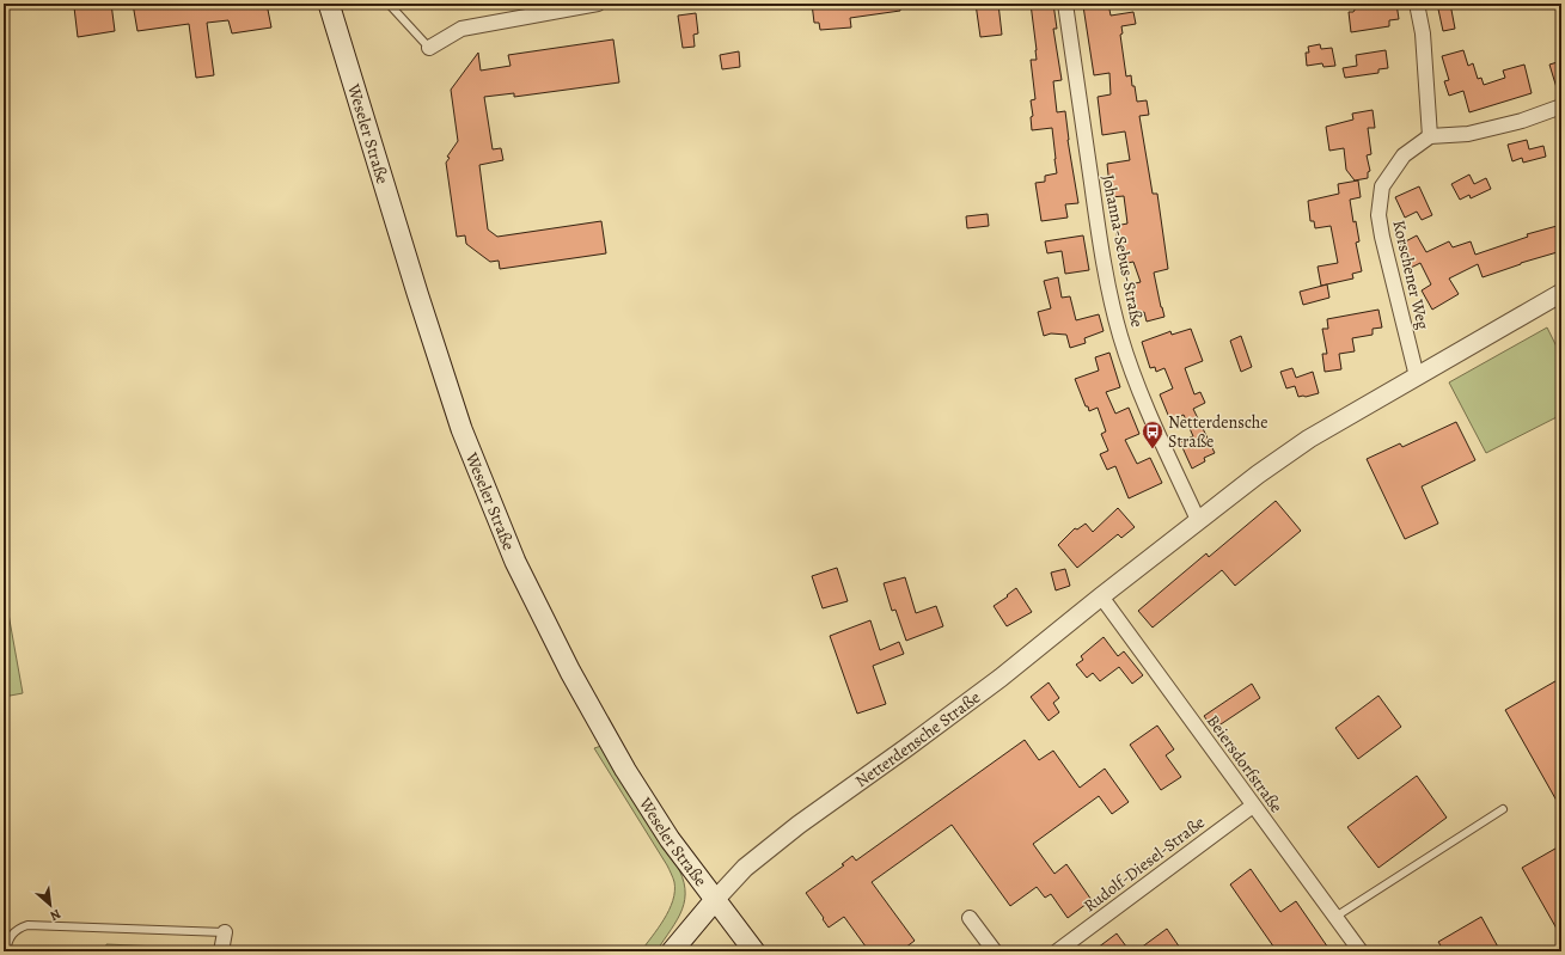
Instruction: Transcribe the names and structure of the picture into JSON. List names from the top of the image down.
{
  "streets": {
    "main road": ["Weseler Straße", "Netterdensche Straße"],
    "street": [
      "Johanna-Sebus-Straße",
      "Korschener Weg",
      "Beiersdorfstraße",
      "Rudolf-Diesel-Straße"
    ]
  },
  "crossings": [
    ["Weseler Straße", "Netterdensche Straße"],
    ["Johanna-Sebus-Straße", "Netterdensche Straße"],
    ["Korschener Weg", "Netterdensche Straße"],
    ["Netterdensche Straße", "Beiersdorfstraße"],
    ["Beiersdorfstraße", "Rudolf-Diesel-Straße"]
  ],
  "places": {
    "bus stop": ["Netterdensche Straße"]
  },
  "north": "bottom right"
}
